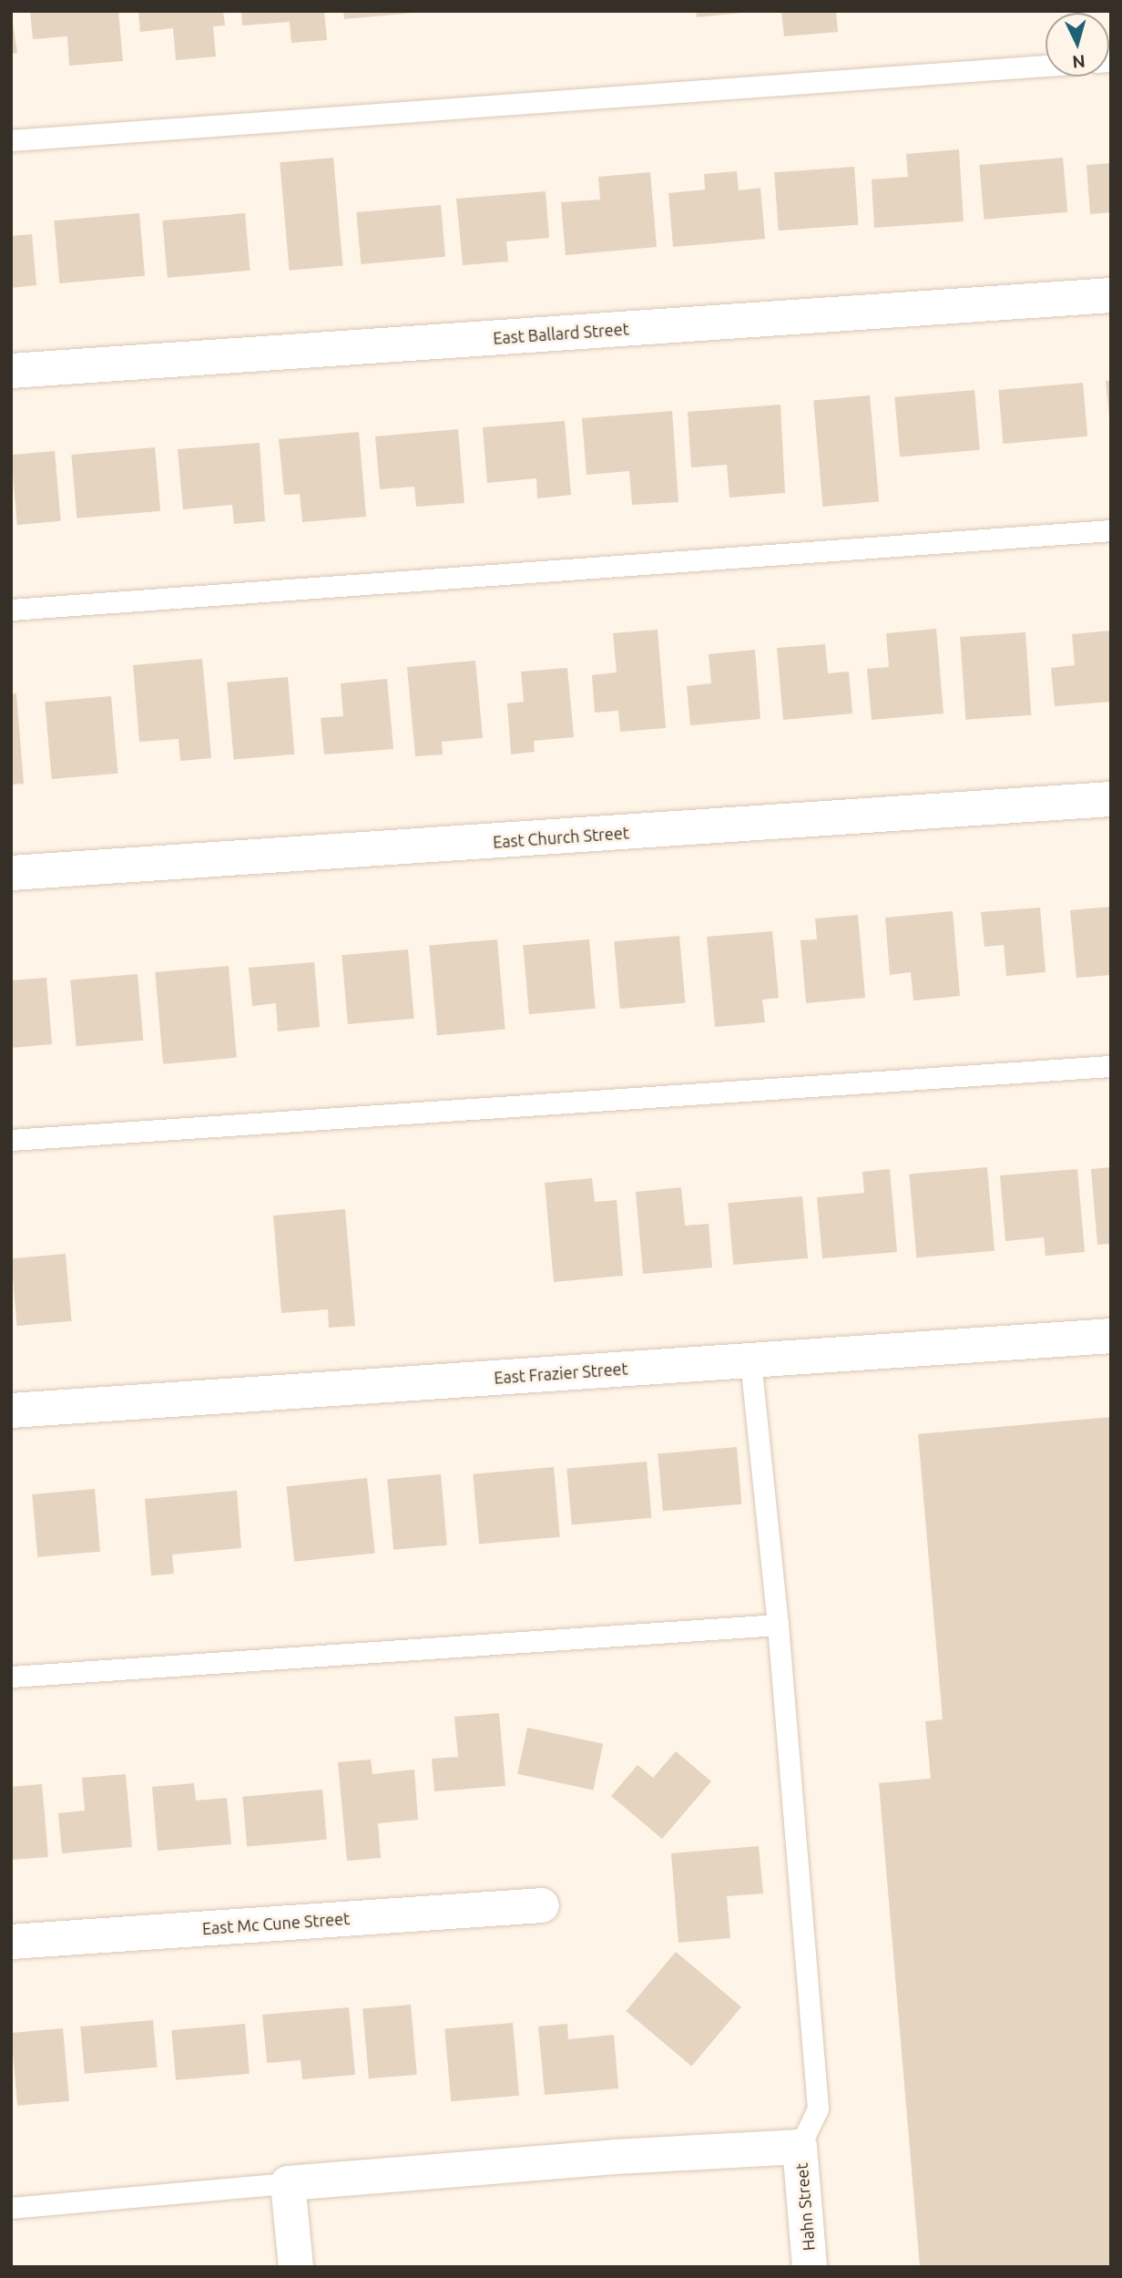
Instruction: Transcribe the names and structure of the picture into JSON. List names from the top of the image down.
{
  "streets": {
    "street": [
      "East Ballard Street",
      "East Church Street",
      "East Frazier Street",
      "East Mc Cune Street",
      "Hahn Street"
    ]
  },
  "north": "bottom"
}
